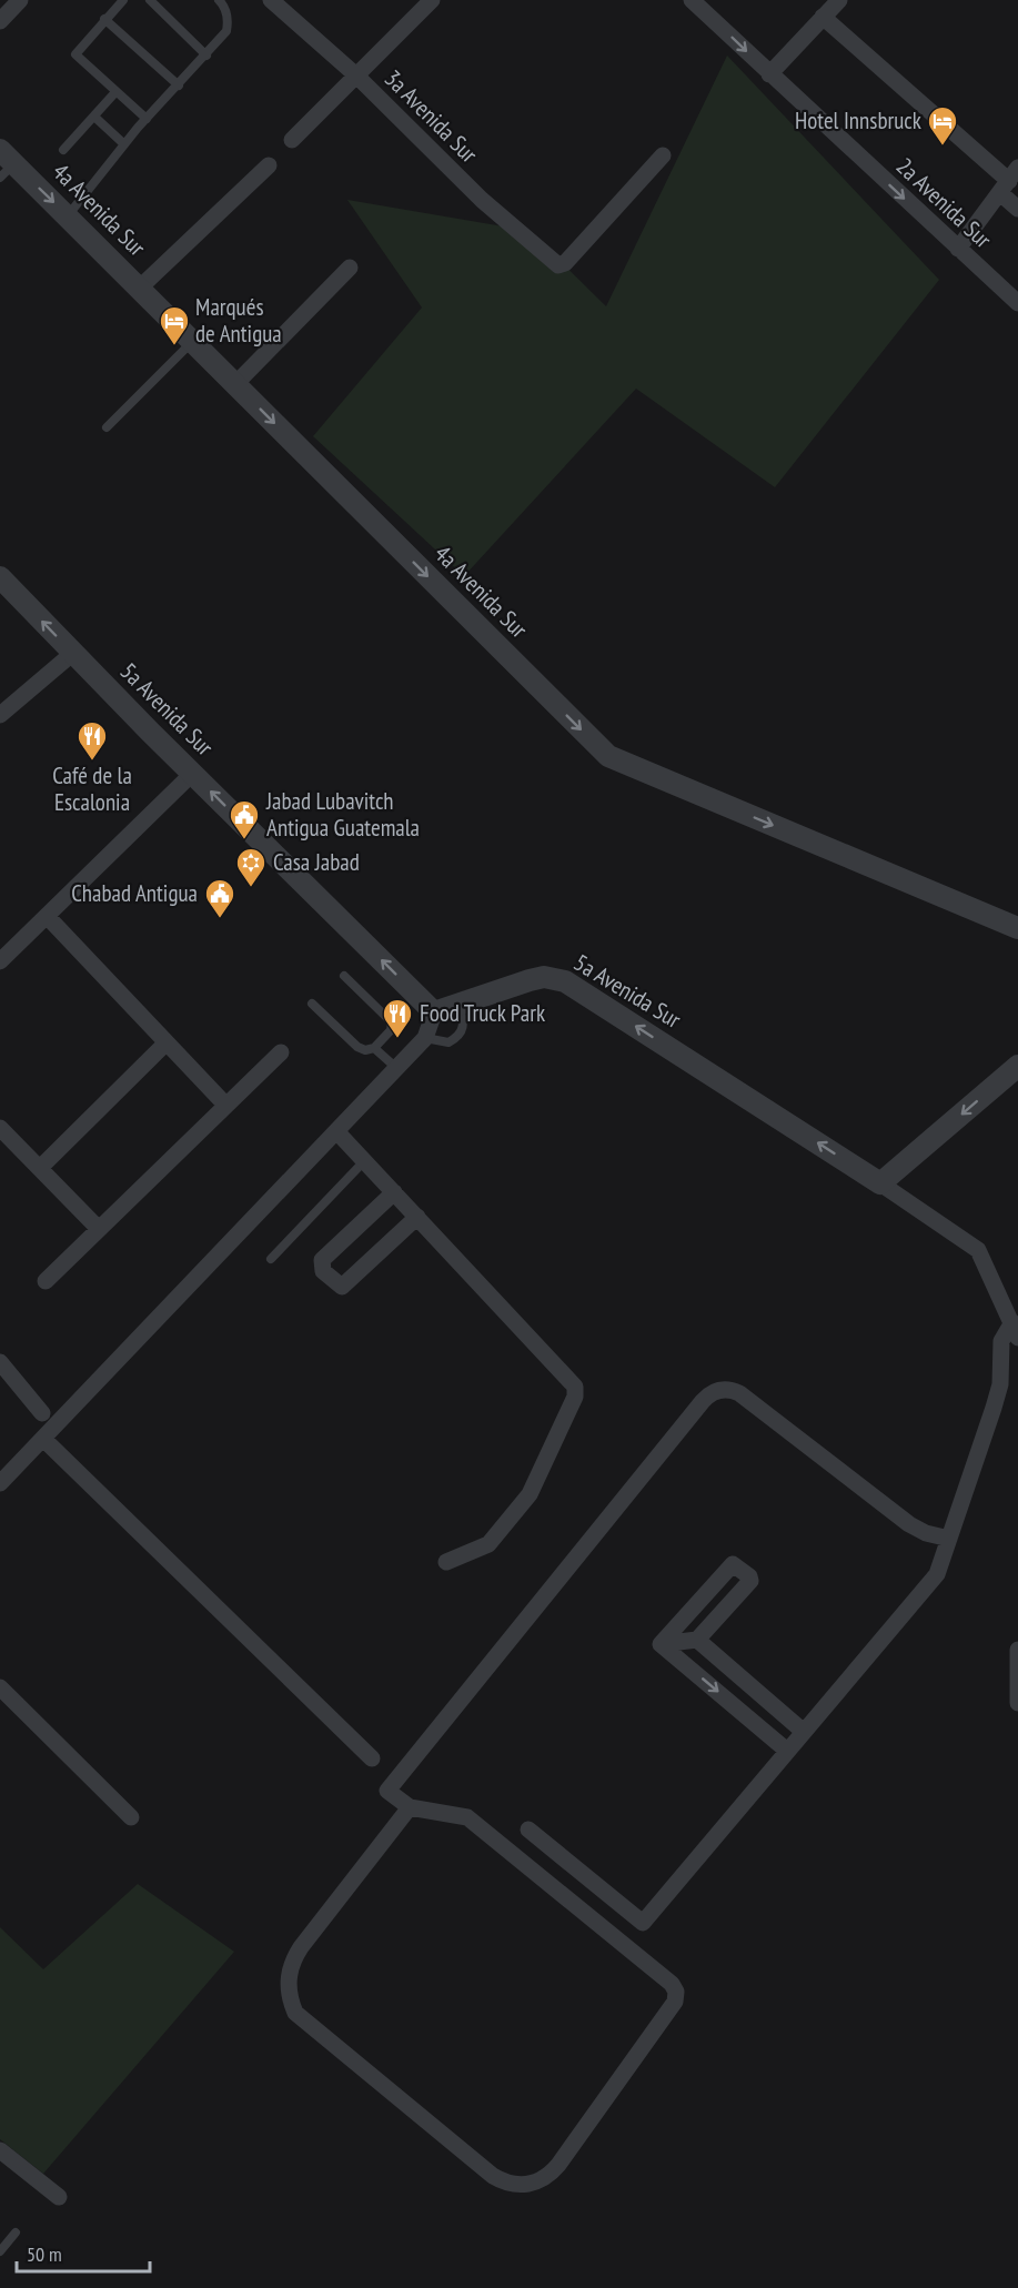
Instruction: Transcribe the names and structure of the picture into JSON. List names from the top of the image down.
{
  "streets": {
    "street": [
      "3a Avenida Sur",
      "2a Avenida Sur",
      "4a Avenida Sur",
      "5a Avenida Sur"
    ]
  },
  "one_way": ["4a Avenida Sur", "5a Avenida Sur"],
  "places": {
    "hotel": ["Hotel Innsbruck", "Marqués de Antigua"],
    "restaurant": ["Café de la Escalonia", "Food Truck Park"],
    "public building": ["Jabad Lubavitch Antigua Guatemala", "Chabad Antigua"],
    "synagogue": ["Casa Jabad"]
  },
  "scale_bar": "50 m"
}
